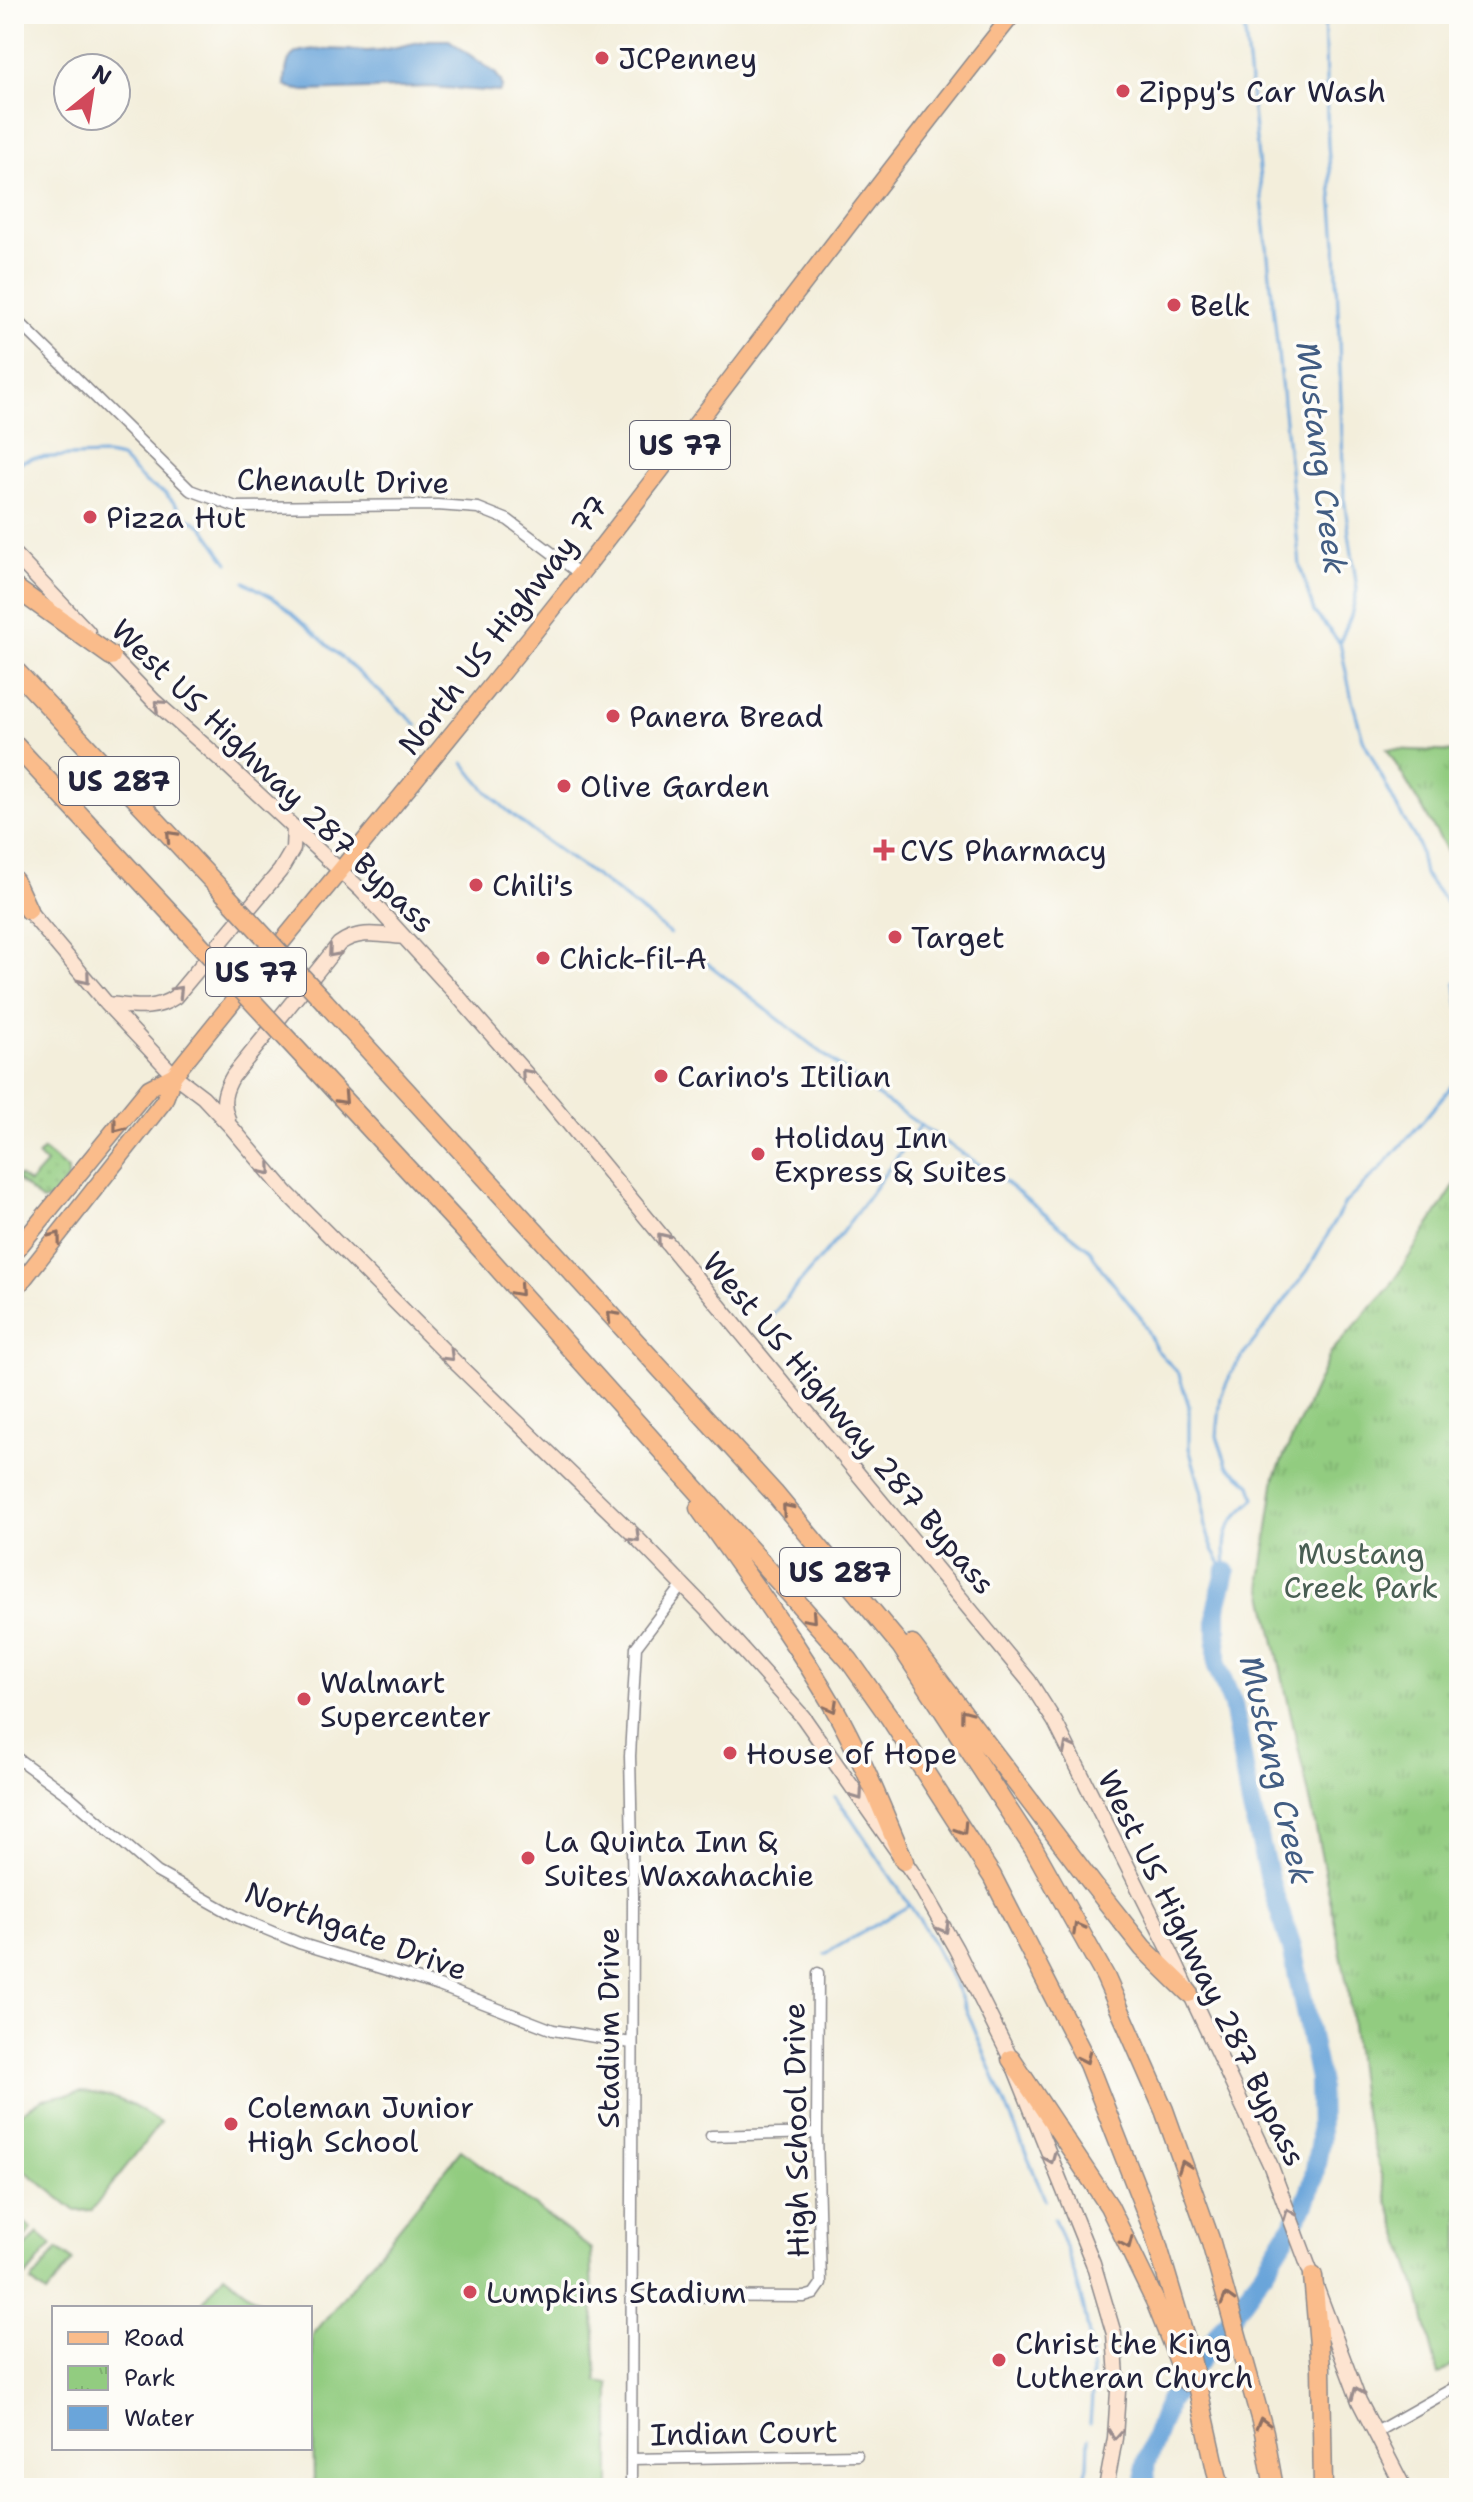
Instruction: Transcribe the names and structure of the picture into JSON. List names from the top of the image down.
{
  "streets": {
    "highway": ["US 287"],
    "main road": ["US 77", "North US Highway 77", "West US Highway 287 Bypass"],
    "street": [
      "Chenault Drive",
      "Northgate Drive",
      "Stadium Drive",
      "High School Drive",
      "Indian Court"
    ]
  },
  "crossings": [
    ["Chenault Drive", "North US Highway 77"],
    ["North US Highway 77", "West US Highway 287 Bypass"],
    ["Northgate Drive", "Stadium Drive"],
    ["Stadium Drive", "High School Drive"],
    ["Stadium Drive", "Indian Court"]
  ],
  "one_way": ["West US Highway 287 Bypass"],
  "water": ["Mustang Creek"],
  "parks": ["Mustang Creek Park"],
  "places": {
    "other": [
      "JCPenney",
      "Zippy's Car Wash",
      "Belk",
      "Pizza Hut",
      "Panera Bread",
      "Olive Garden",
      "Chili's",
      "Target",
      "Chick-fil-A",
      "Carino's Itilian",
      "Holiday Inn Express & Suites",
      "Walmart Supercenter",
      "House of Hope",
      "La Quinta Inn & Suites Waxahachie",
      "Coleman Junior High School",
      "Lumpkins Stadium",
      "Christ the King Lutheran Church"
    ],
    "health": ["CVS Pharmacy"]
  },
  "legend": ["Road", "Park", "Water"],
  "north": "top right"
}
